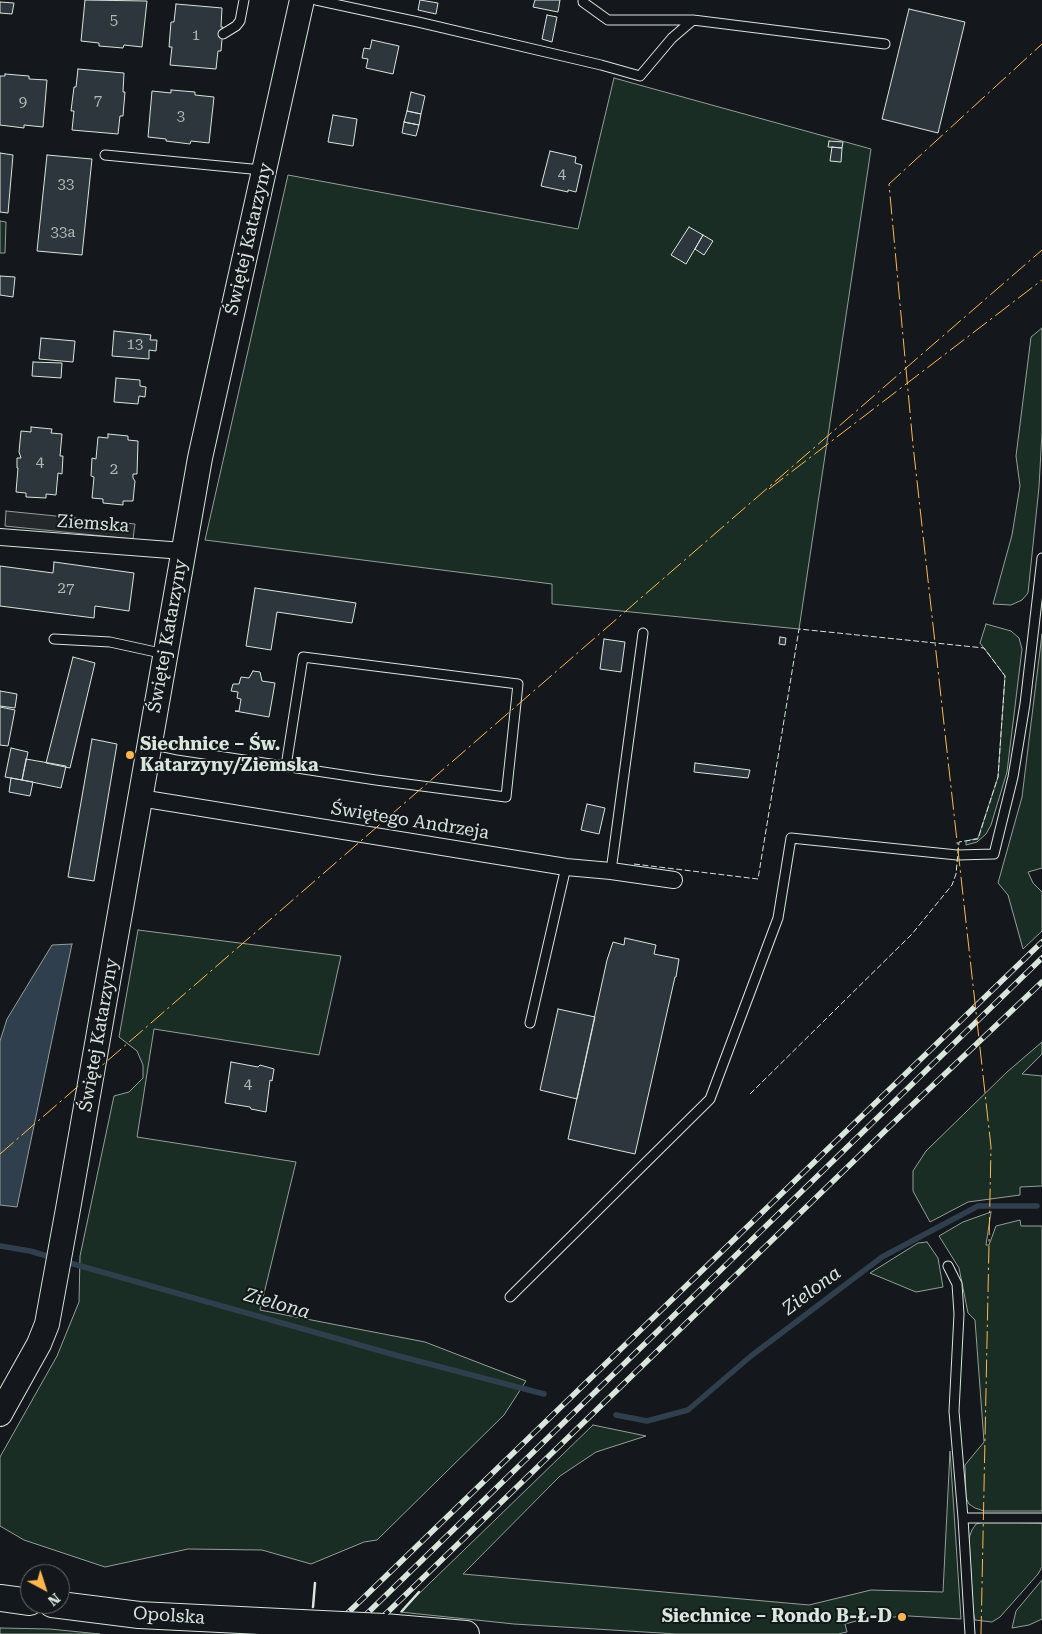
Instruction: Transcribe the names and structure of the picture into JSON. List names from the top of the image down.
{
  "streets": {
    "main road": ["Opolska"],
    "street": ["Świętej Katarzyny", "Ziemska", "Świętego Andrzeja"]
  },
  "crossings": [
    ["Świętej Katarzyny", "Ziemska"],
    ["Świętej Katarzyny", "Świętego Andrzeja"]
  ],
  "water": ["Zielona"],
  "places": ["Siechnice – Św. Katarzyny/Ziemska", "Siechnice – Rondo B-Ł-D"],
  "house_numbers": [
    "5",
    "1",
    "7",
    "9",
    "3",
    "4",
    "33",
    "33a",
    "13",
    "4",
    "2",
    "27",
    "4"
  ],
  "north": "bottom right"
}
